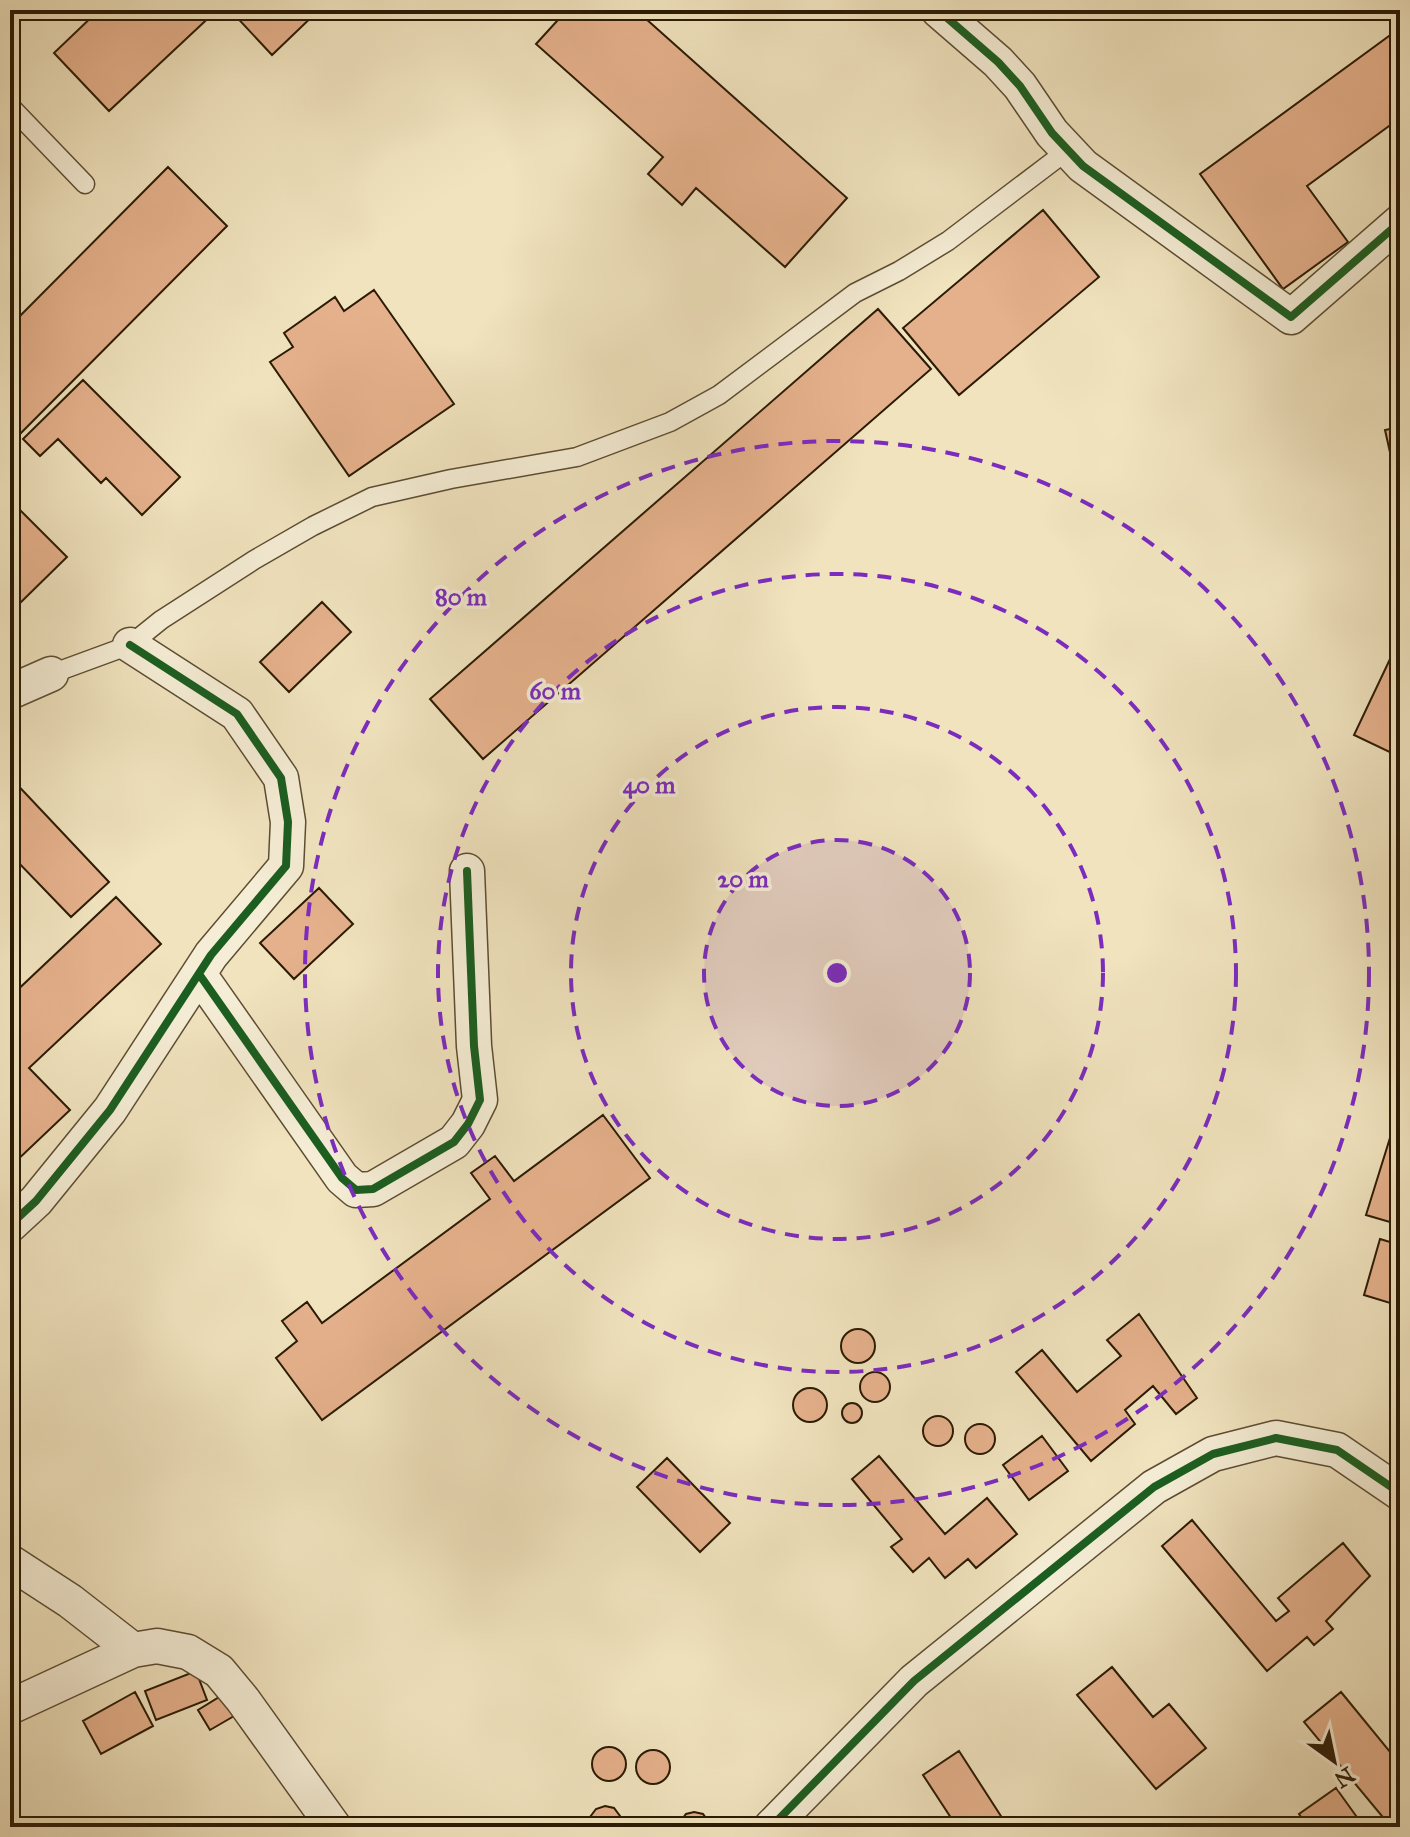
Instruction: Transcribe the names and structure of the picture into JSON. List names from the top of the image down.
{
  "north": "bottom right",
  "rings": [
    "80 m",
    "60 m",
    "40 m",
    "20 m"
  ]
}
